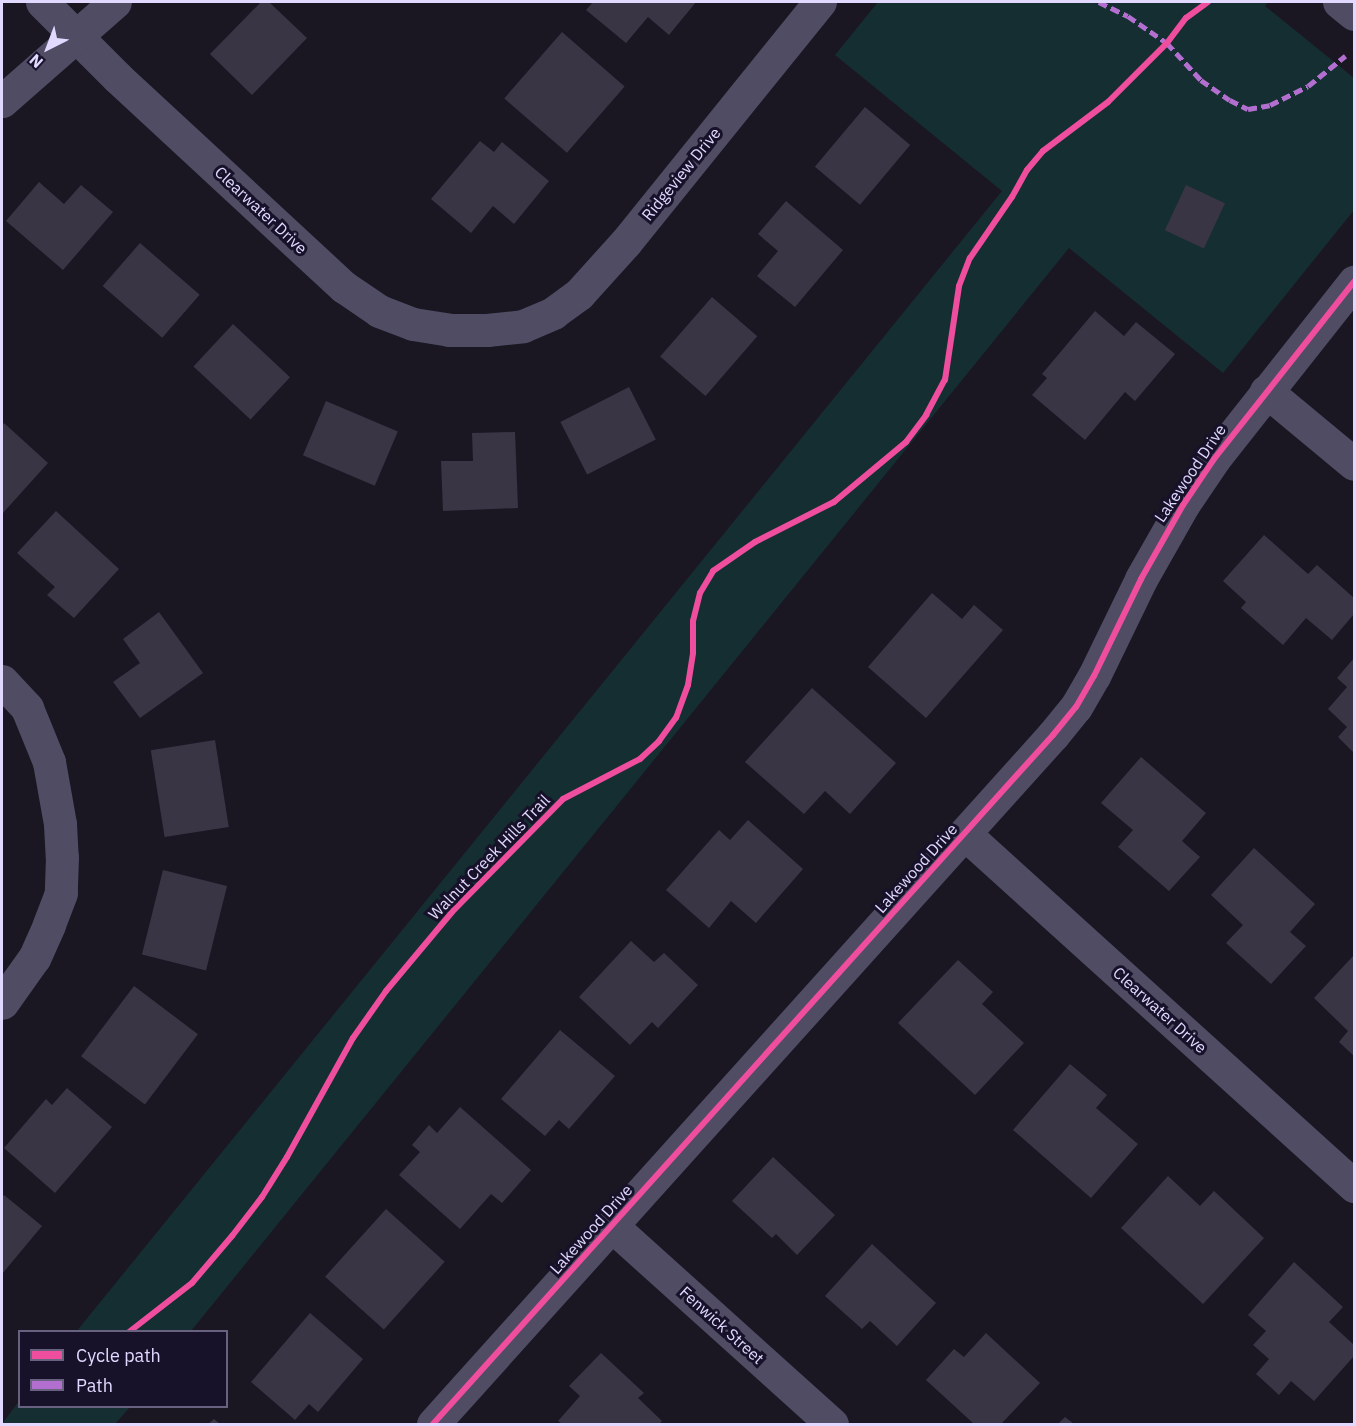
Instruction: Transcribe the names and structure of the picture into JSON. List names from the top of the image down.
{
  "streets": {
    "street": [
      "Ridgeview Drive",
      "Clearwater Drive",
      "Lakewood Drive",
      "Fenwick Street"
    ],
    "cycle path": ["Walnut Creek Hills Trail"]
  },
  "crossings": [
    ["Ridgeview Drive", "Clearwater Drive"],
    ["Clearwater Drive", "Lakewood Drive"],
    ["Lakewood Drive", "Fenwick Street"]
  ],
  "legend": ["Cycle path", "Path"],
  "north": "bottom left"
}
